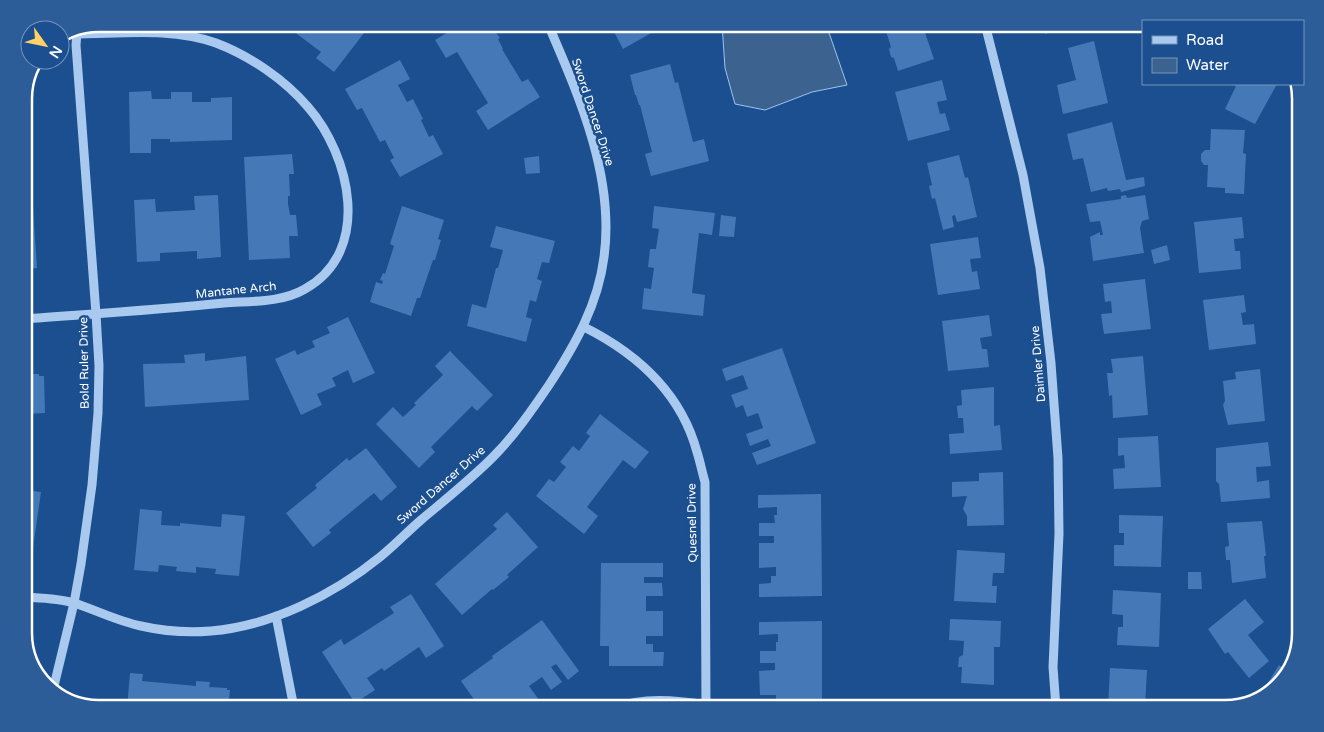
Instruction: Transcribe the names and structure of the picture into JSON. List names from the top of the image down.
{
  "streets": {
    "street": [
      "Sword Dancer Drive",
      "Mantane Arch",
      "Bold Ruler Drive",
      "Daimler Drive",
      "Quesnel Drive"
    ]
  },
  "crossings": [
    ["Sword Dancer Drive", "Bold Ruler Drive"],
    ["Sword Dancer Drive", "Quesnel Drive"],
    ["Mantane Arch", "Bold Ruler Drive"]
  ],
  "legend": ["Road", "Water"],
  "north": "bottom right"
}
